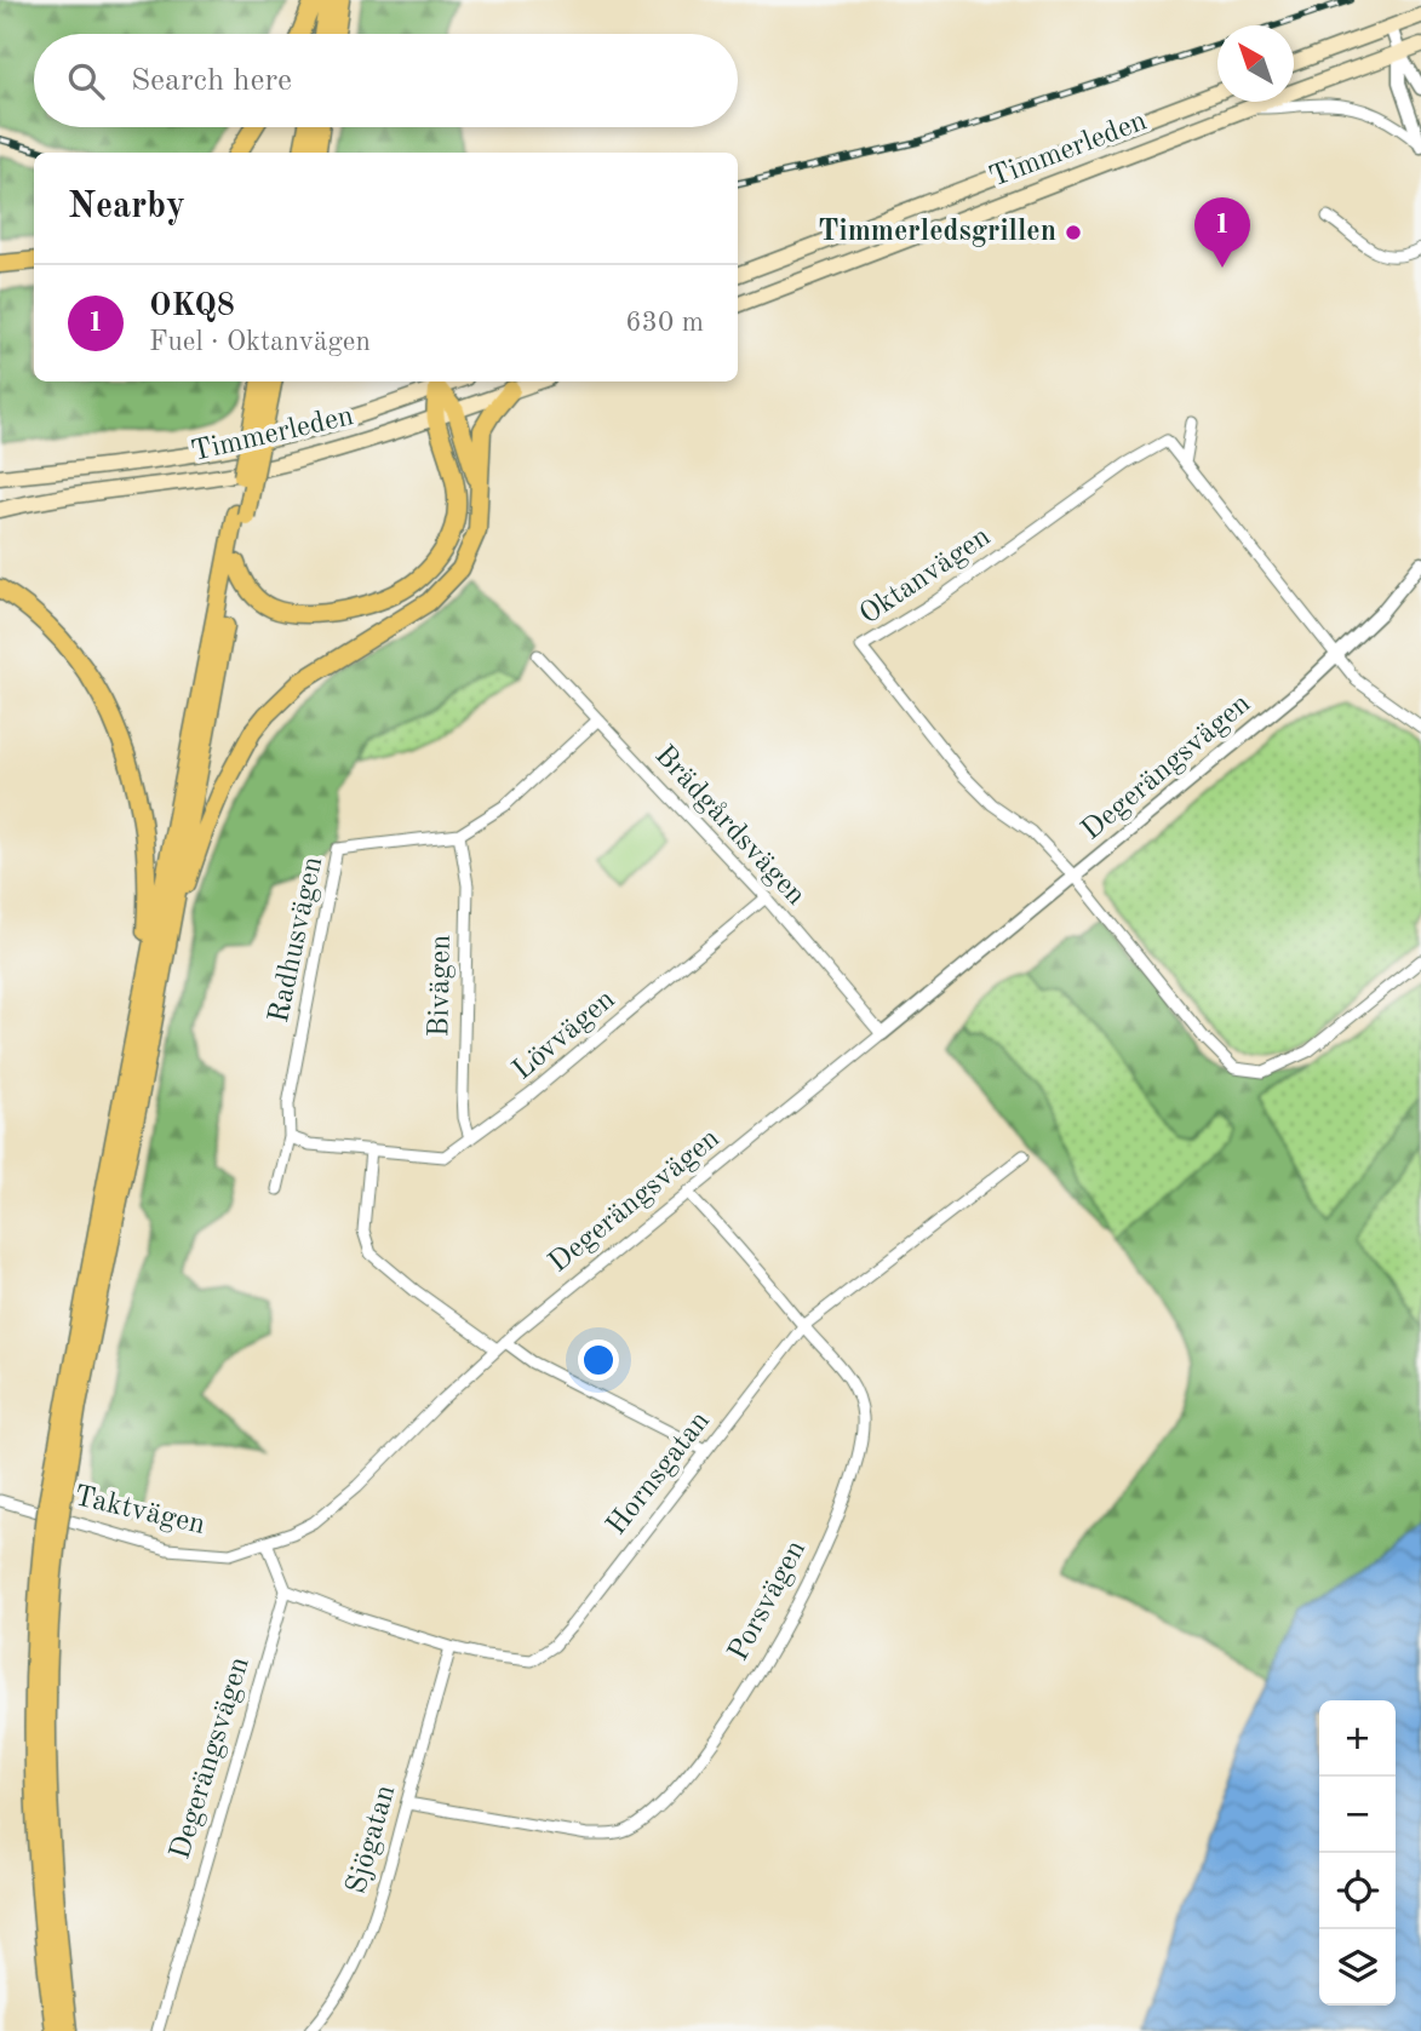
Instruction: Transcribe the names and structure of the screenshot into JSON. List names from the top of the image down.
{
  "streets": {
    "main road": ["Timmerleden"],
    "street": [
      "Oktanvägen",
      "Degerängsvägen",
      "Brädgårdsvägen",
      "Radhusvägen",
      "Bivägen",
      "Lövvägen",
      "Hornsgatan",
      "Taktvägen",
      "Porsvägen",
      "Sjögatan"
    ]
  },
  "crossings": [
    ["Oktanvägen", "Degerängsvägen"],
    ["Degerängsvägen", "Brädgårdsvägen"],
    ["Degerängsvägen", "Hornsgatan"],
    ["Degerängsvägen", "Taktvägen"],
    ["Degerängsvägen", "Porsvägen"],
    ["Brädgårdsvägen", "Radhusvägen"],
    ["Brädgårdsvägen", "Lövvägen"],
    ["Radhusvägen", "Bivägen"],
    ["Bivägen", "Lövvägen"],
    ["Hornsgatan", "Porsvägen"],
    ["Hornsgatan", "Sjögatan"],
    ["Porsvägen", "Sjögatan"]
  ],
  "places": ["Timmerledsgrillen"],
  "north": "top left",
  "page": {
    "search": "Search here",
    "heading": "Nearby",
    "pins": "1",
    "list": [
      {
        "mark": "1",
        "name": "OKQ8",
        "note": "Fuel · Oktanvägen",
        "value": "630 m"
      }
    ],
    "map_buttons": ["+", "−"]
  }
}
